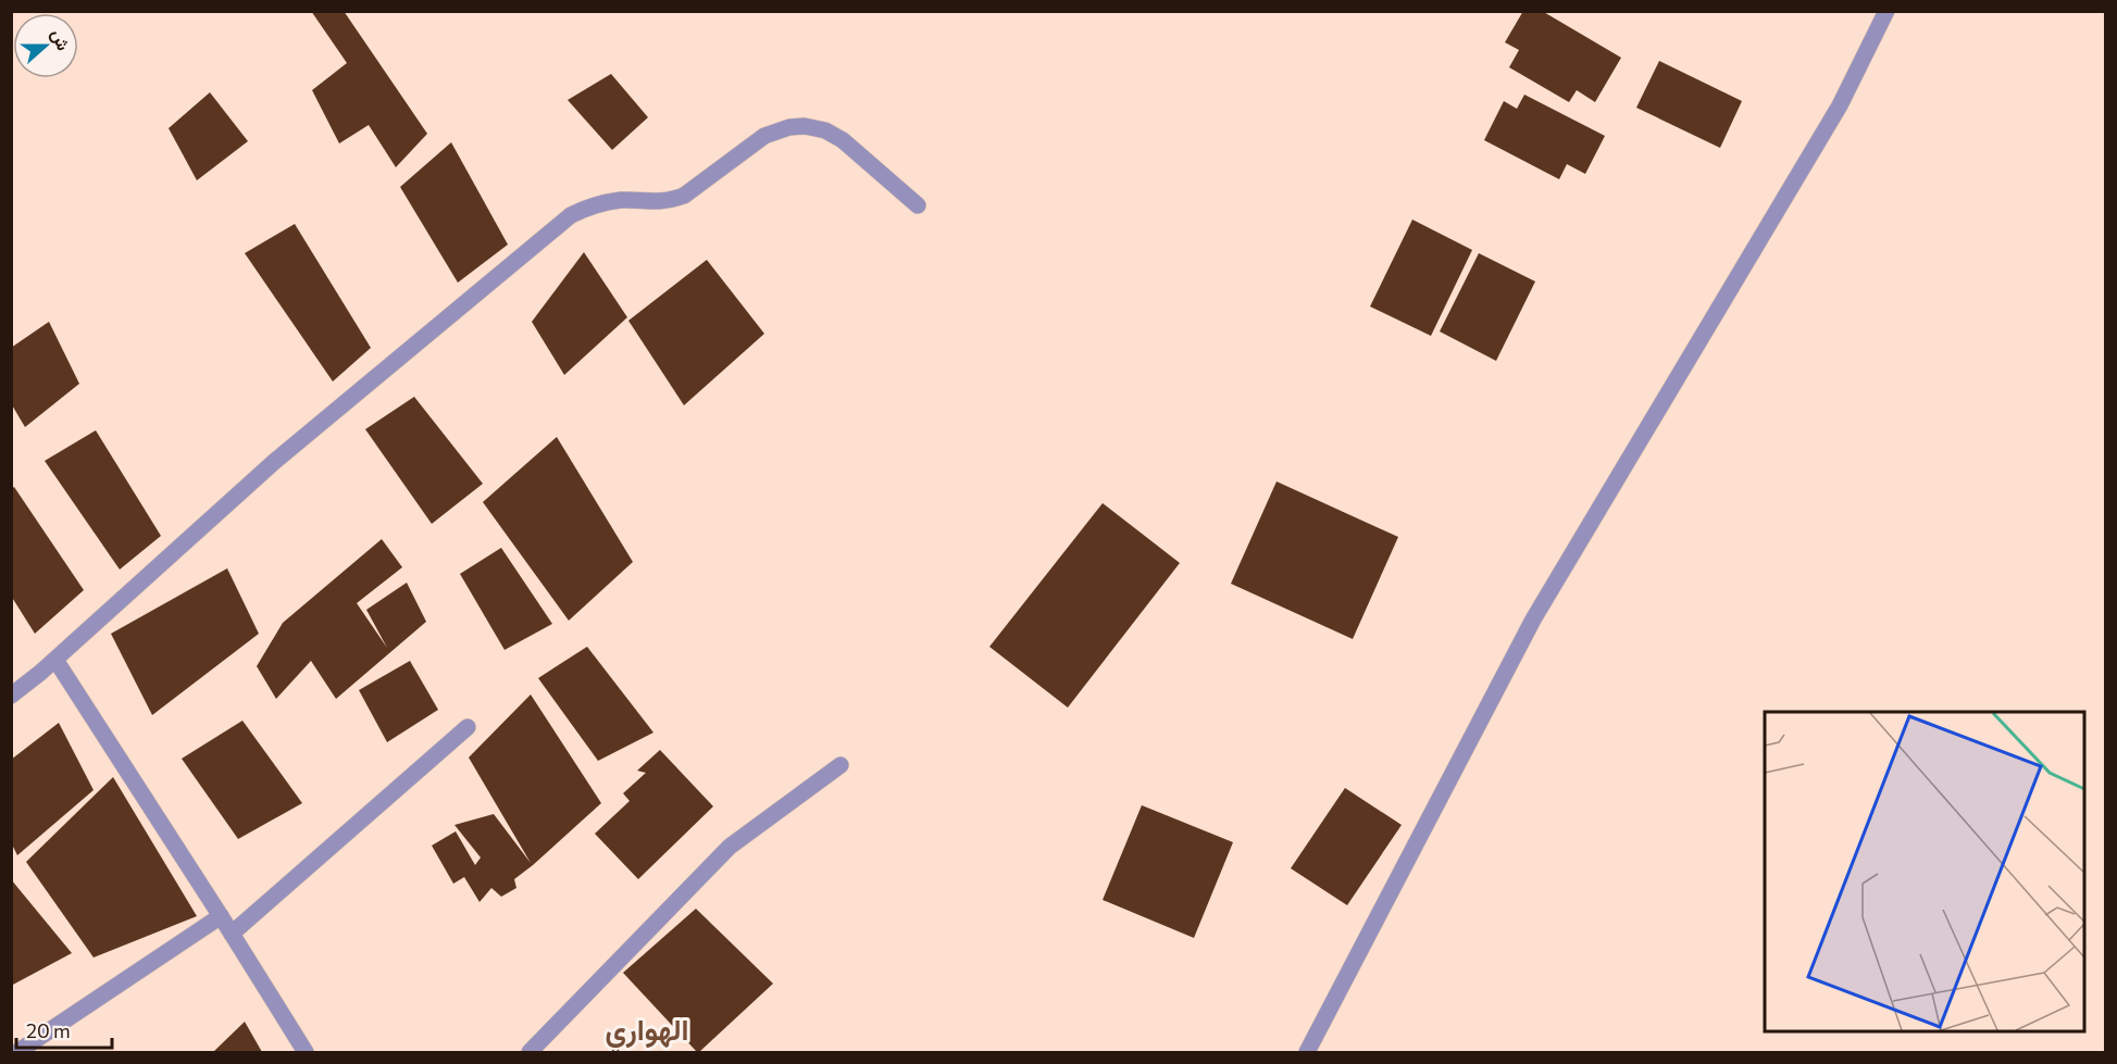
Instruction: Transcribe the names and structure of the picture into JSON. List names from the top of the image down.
{
  "districts": ["الهواري"],
  "scale_bar": "20 m",
  "north": "right"
}
